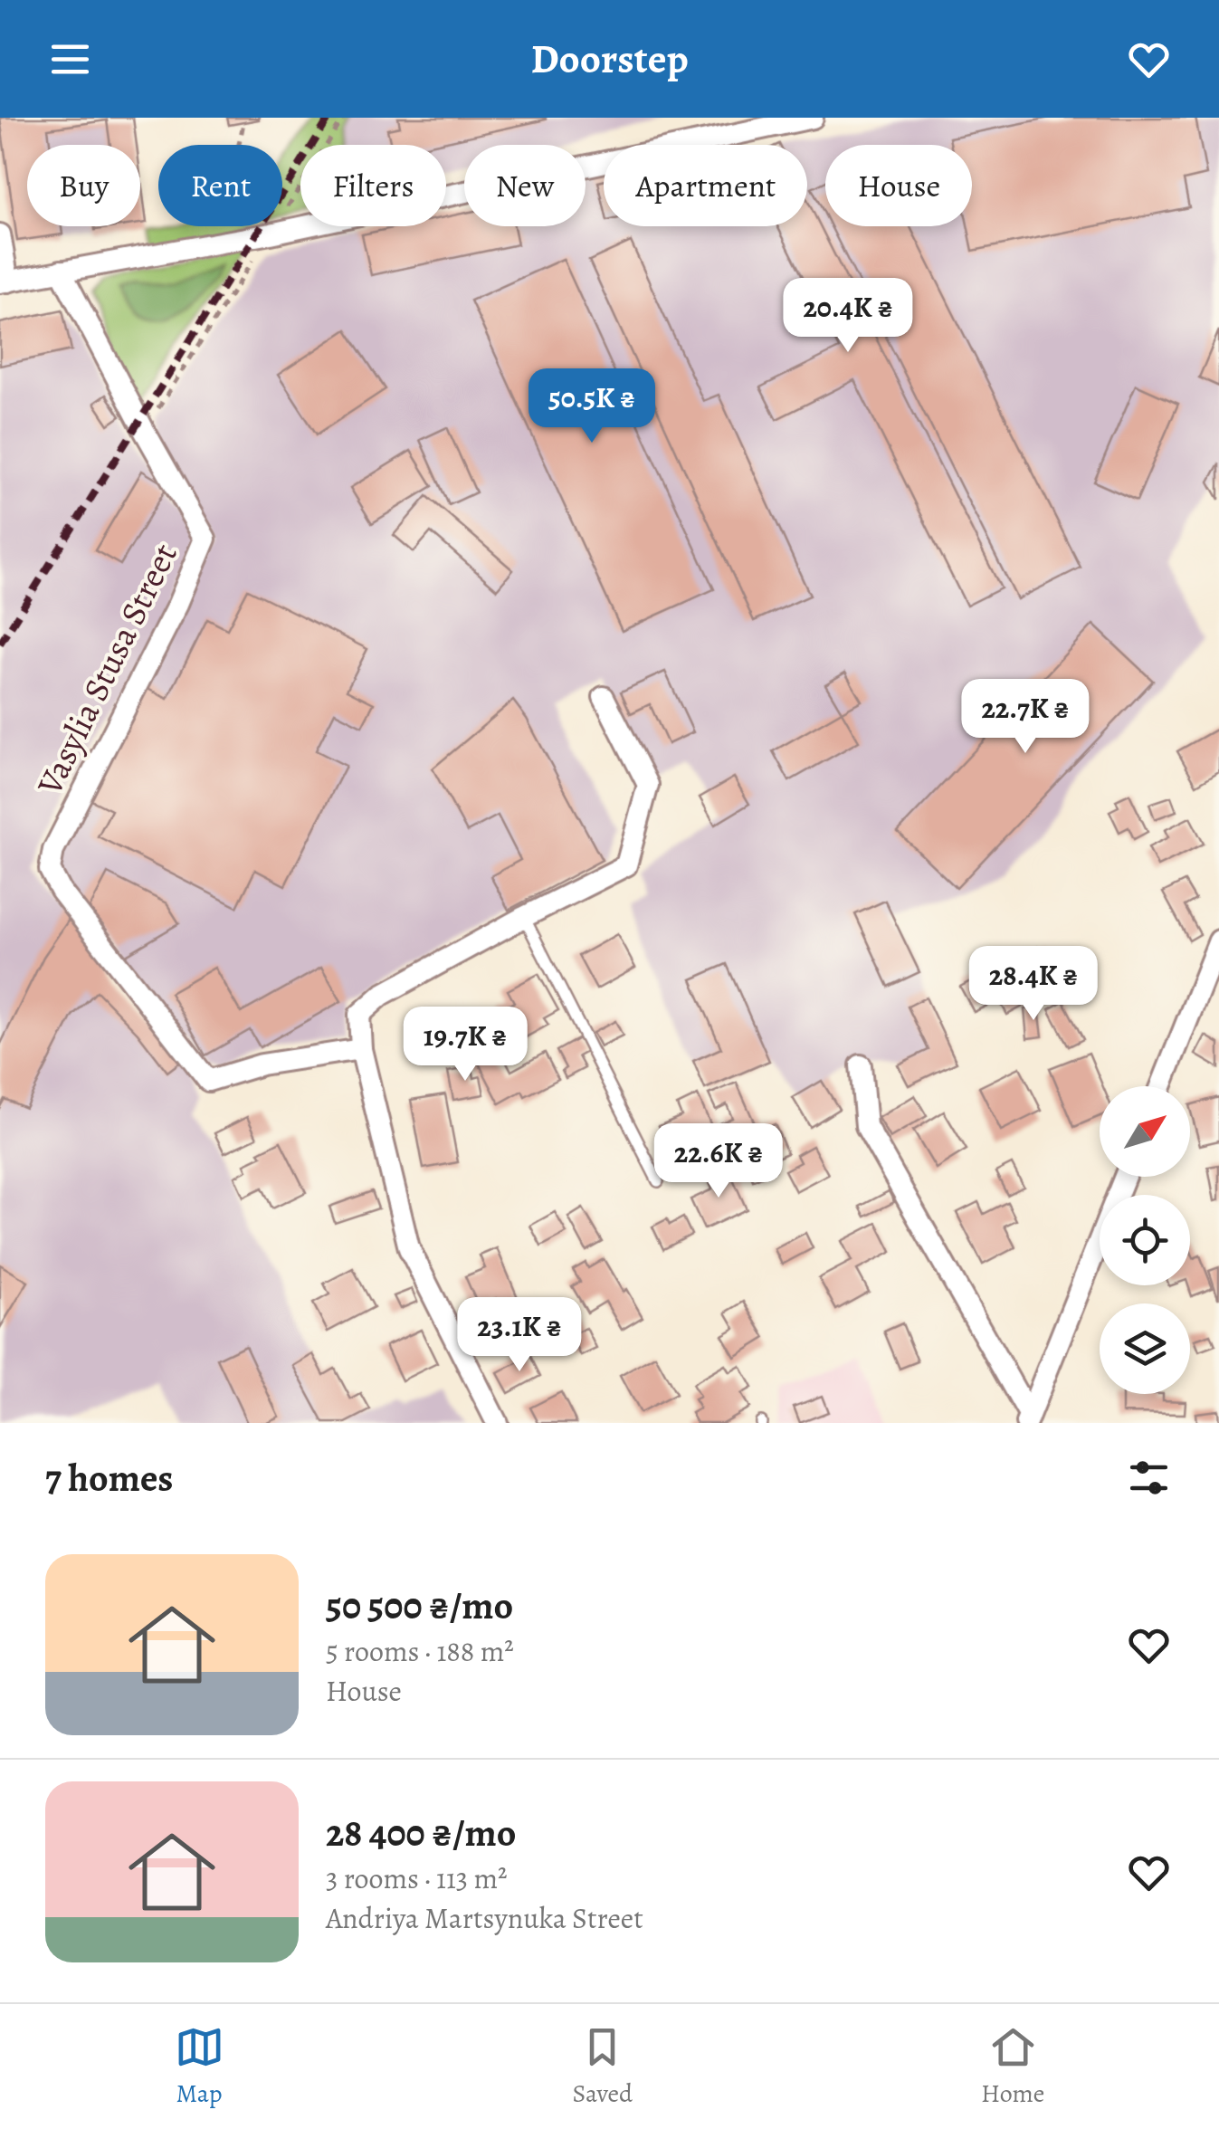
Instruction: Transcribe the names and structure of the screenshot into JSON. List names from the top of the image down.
{
  "streets": {
    "street": ["Vasylia Stusa Street"]
  },
  "north": "top right",
  "page": {
    "header": "Doorstep",
    "chip": [
      "Buy",
      "Rent",
      "Filters",
      "New",
      "Apartment",
      "House"
    ],
    "price": [
      "20.4K ₴",
      "50.5K ₴",
      "22.7K ₴",
      "28.4K ₴",
      "19.7K ₴",
      "22.6K ₴",
      "23.1K ₴"
    ],
    "heading": "7 homes",
    "list": [
      {
        "name": "50 500 ₴/mo",
        "note": "5 rooms · 188 m² · House"
      },
      {
        "name": "28 400 ₴/mo",
        "note": "3 rooms · 113 m² · Andriya Martsynuka Street"
      }
    ],
    "tabs": ["Map", "Saved", "Home"]
  }
}
